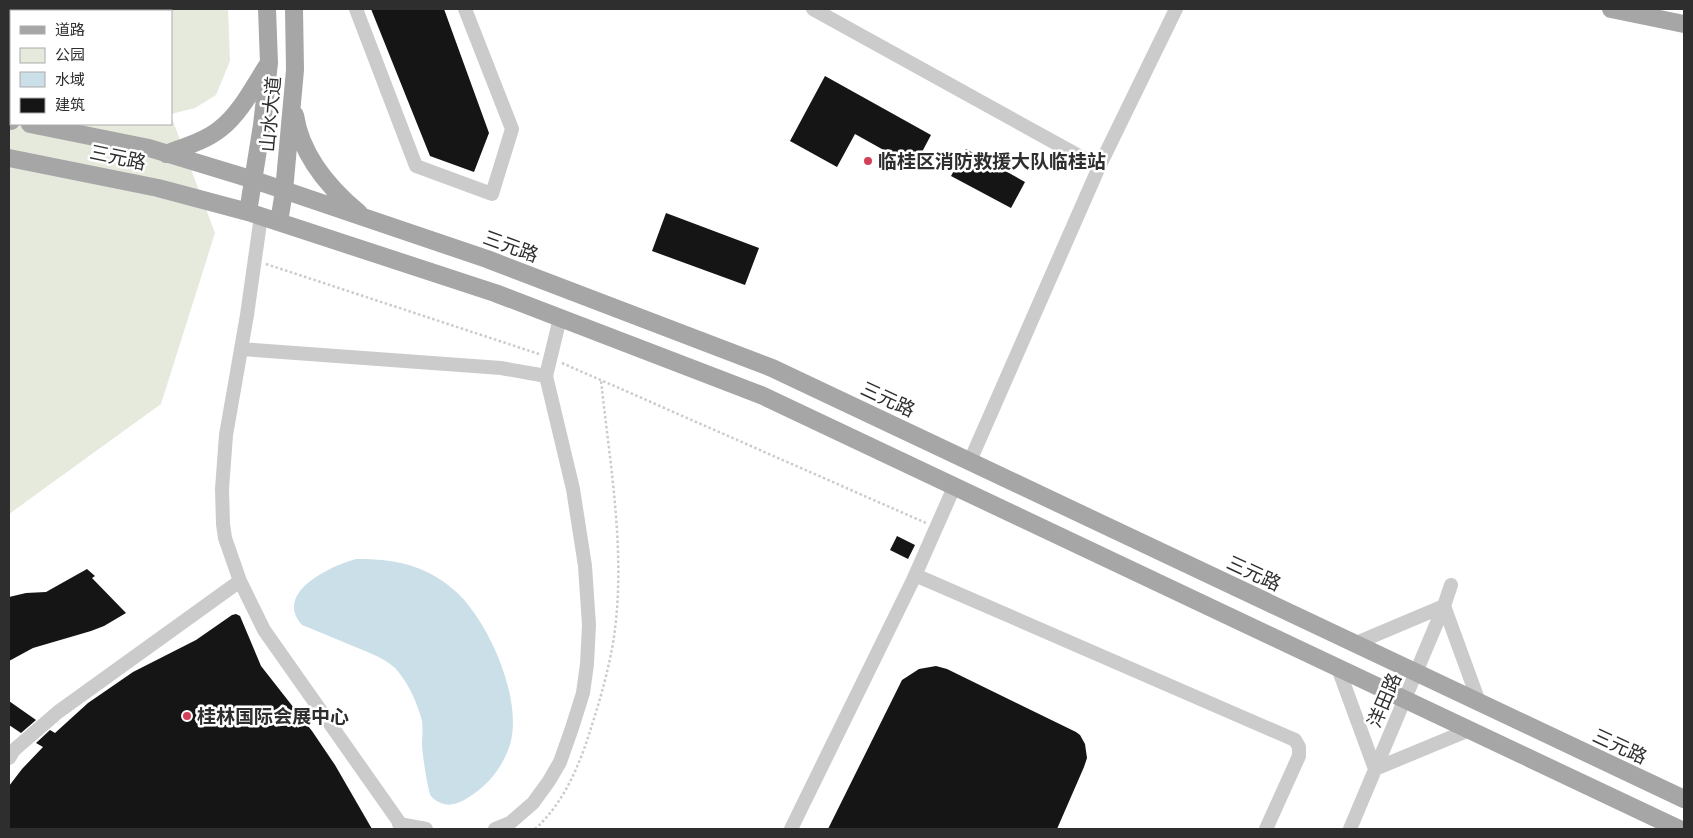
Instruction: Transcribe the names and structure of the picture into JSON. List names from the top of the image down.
{
  "streets": {
    "main road": ["山水大道", "三元路"],
    "street": ["洋田路"]
  },
  "crossings": [
    ["山水大道", "三元路"],
    ["三元路", "洋田路"]
  ],
  "places": ["临桂区消防救援大队临桂站", "桂林国际会展中心"],
  "legend": [
    "道路",
    "公园",
    "水域",
    "建筑"
  ]
}
